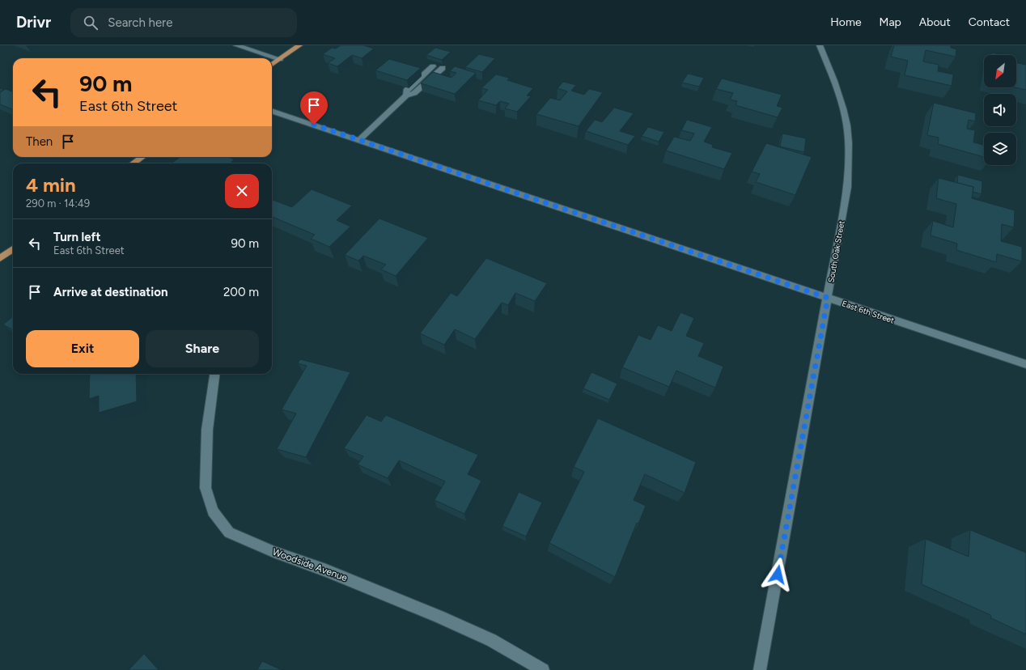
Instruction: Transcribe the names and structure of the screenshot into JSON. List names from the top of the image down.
{
  "streets": {
    "street": ["South Oak Street", "East 6th Street", "Woodside Avenue"]
  },
  "crossings": [
    ["South Oak Street", "East 6th Street"]
  ],
  "north": "bottom left",
  "page": {
    "header": "Drivr",
    "search": "Search here",
    "nav": [
      "Home",
      "Map",
      "About",
      "Contact"
    ],
    "turn": ["90 m", "East 6th Street"],
    "then": "Then",
    "heading": ["4 min", "290 m · 14:49"],
    "list": [
      {
        "name": "Turn left",
        "note": "East 6th Street",
        "value": "90 m"
      },
      {
        "name": "Arrive at destination",
        "value": "200 m"
      }
    ],
    "buttons": ["Exit", "Share"]
  }
}
